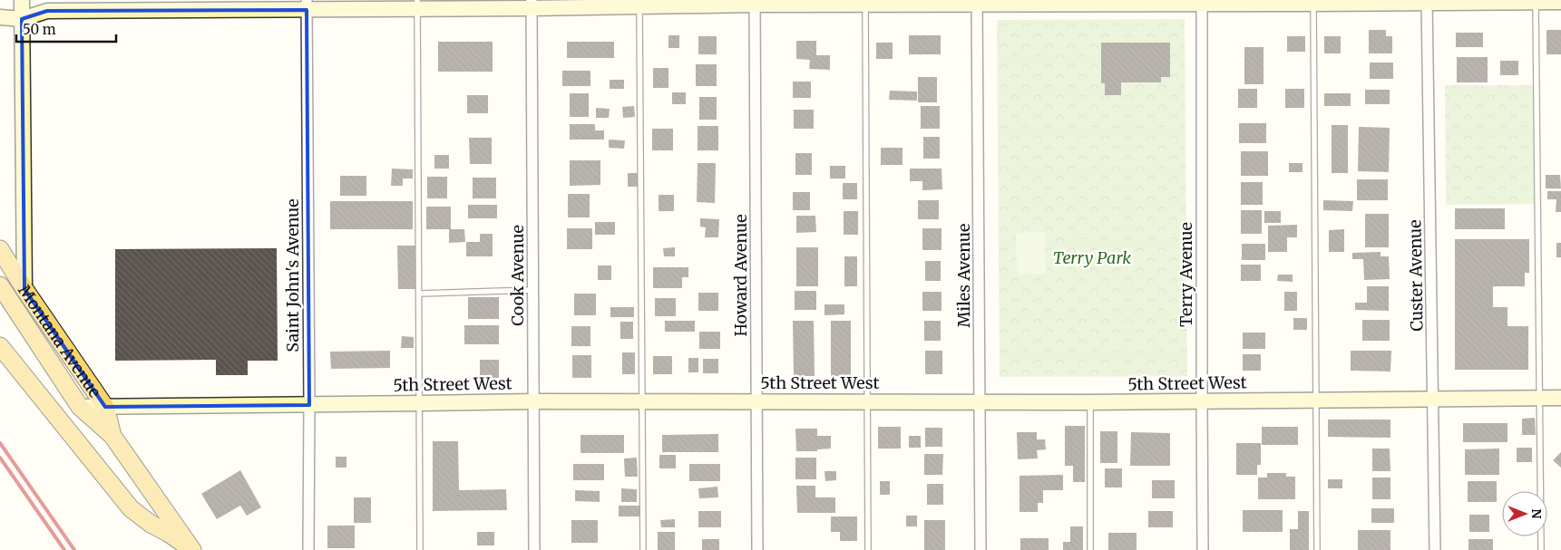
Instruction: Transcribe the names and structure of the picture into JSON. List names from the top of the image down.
{
  "streets": {
    "main road": ["Montana Avenue"],
    "street": [
      "Terry Avenue",
      "Saint John's Avenue",
      "Cook Avenue",
      "Howard Avenue",
      "Miles Avenue",
      "Custer Avenue",
      "5th Street West"
    ]
  },
  "crossings": [
    ["Terry Avenue", "5th Street West"],
    ["Saint John's Avenue", "5th Street West"],
    ["Cook Avenue", "5th Street West"],
    ["Howard Avenue", "5th Street West"],
    ["Miles Avenue", "5th Street West"],
    ["Custer Avenue", "5th Street West"],
    ["Montana Avenue", "5th Street West"]
  ],
  "parks": ["Terry Park"],
  "scale_bar": "50 m",
  "north": "right"
}
